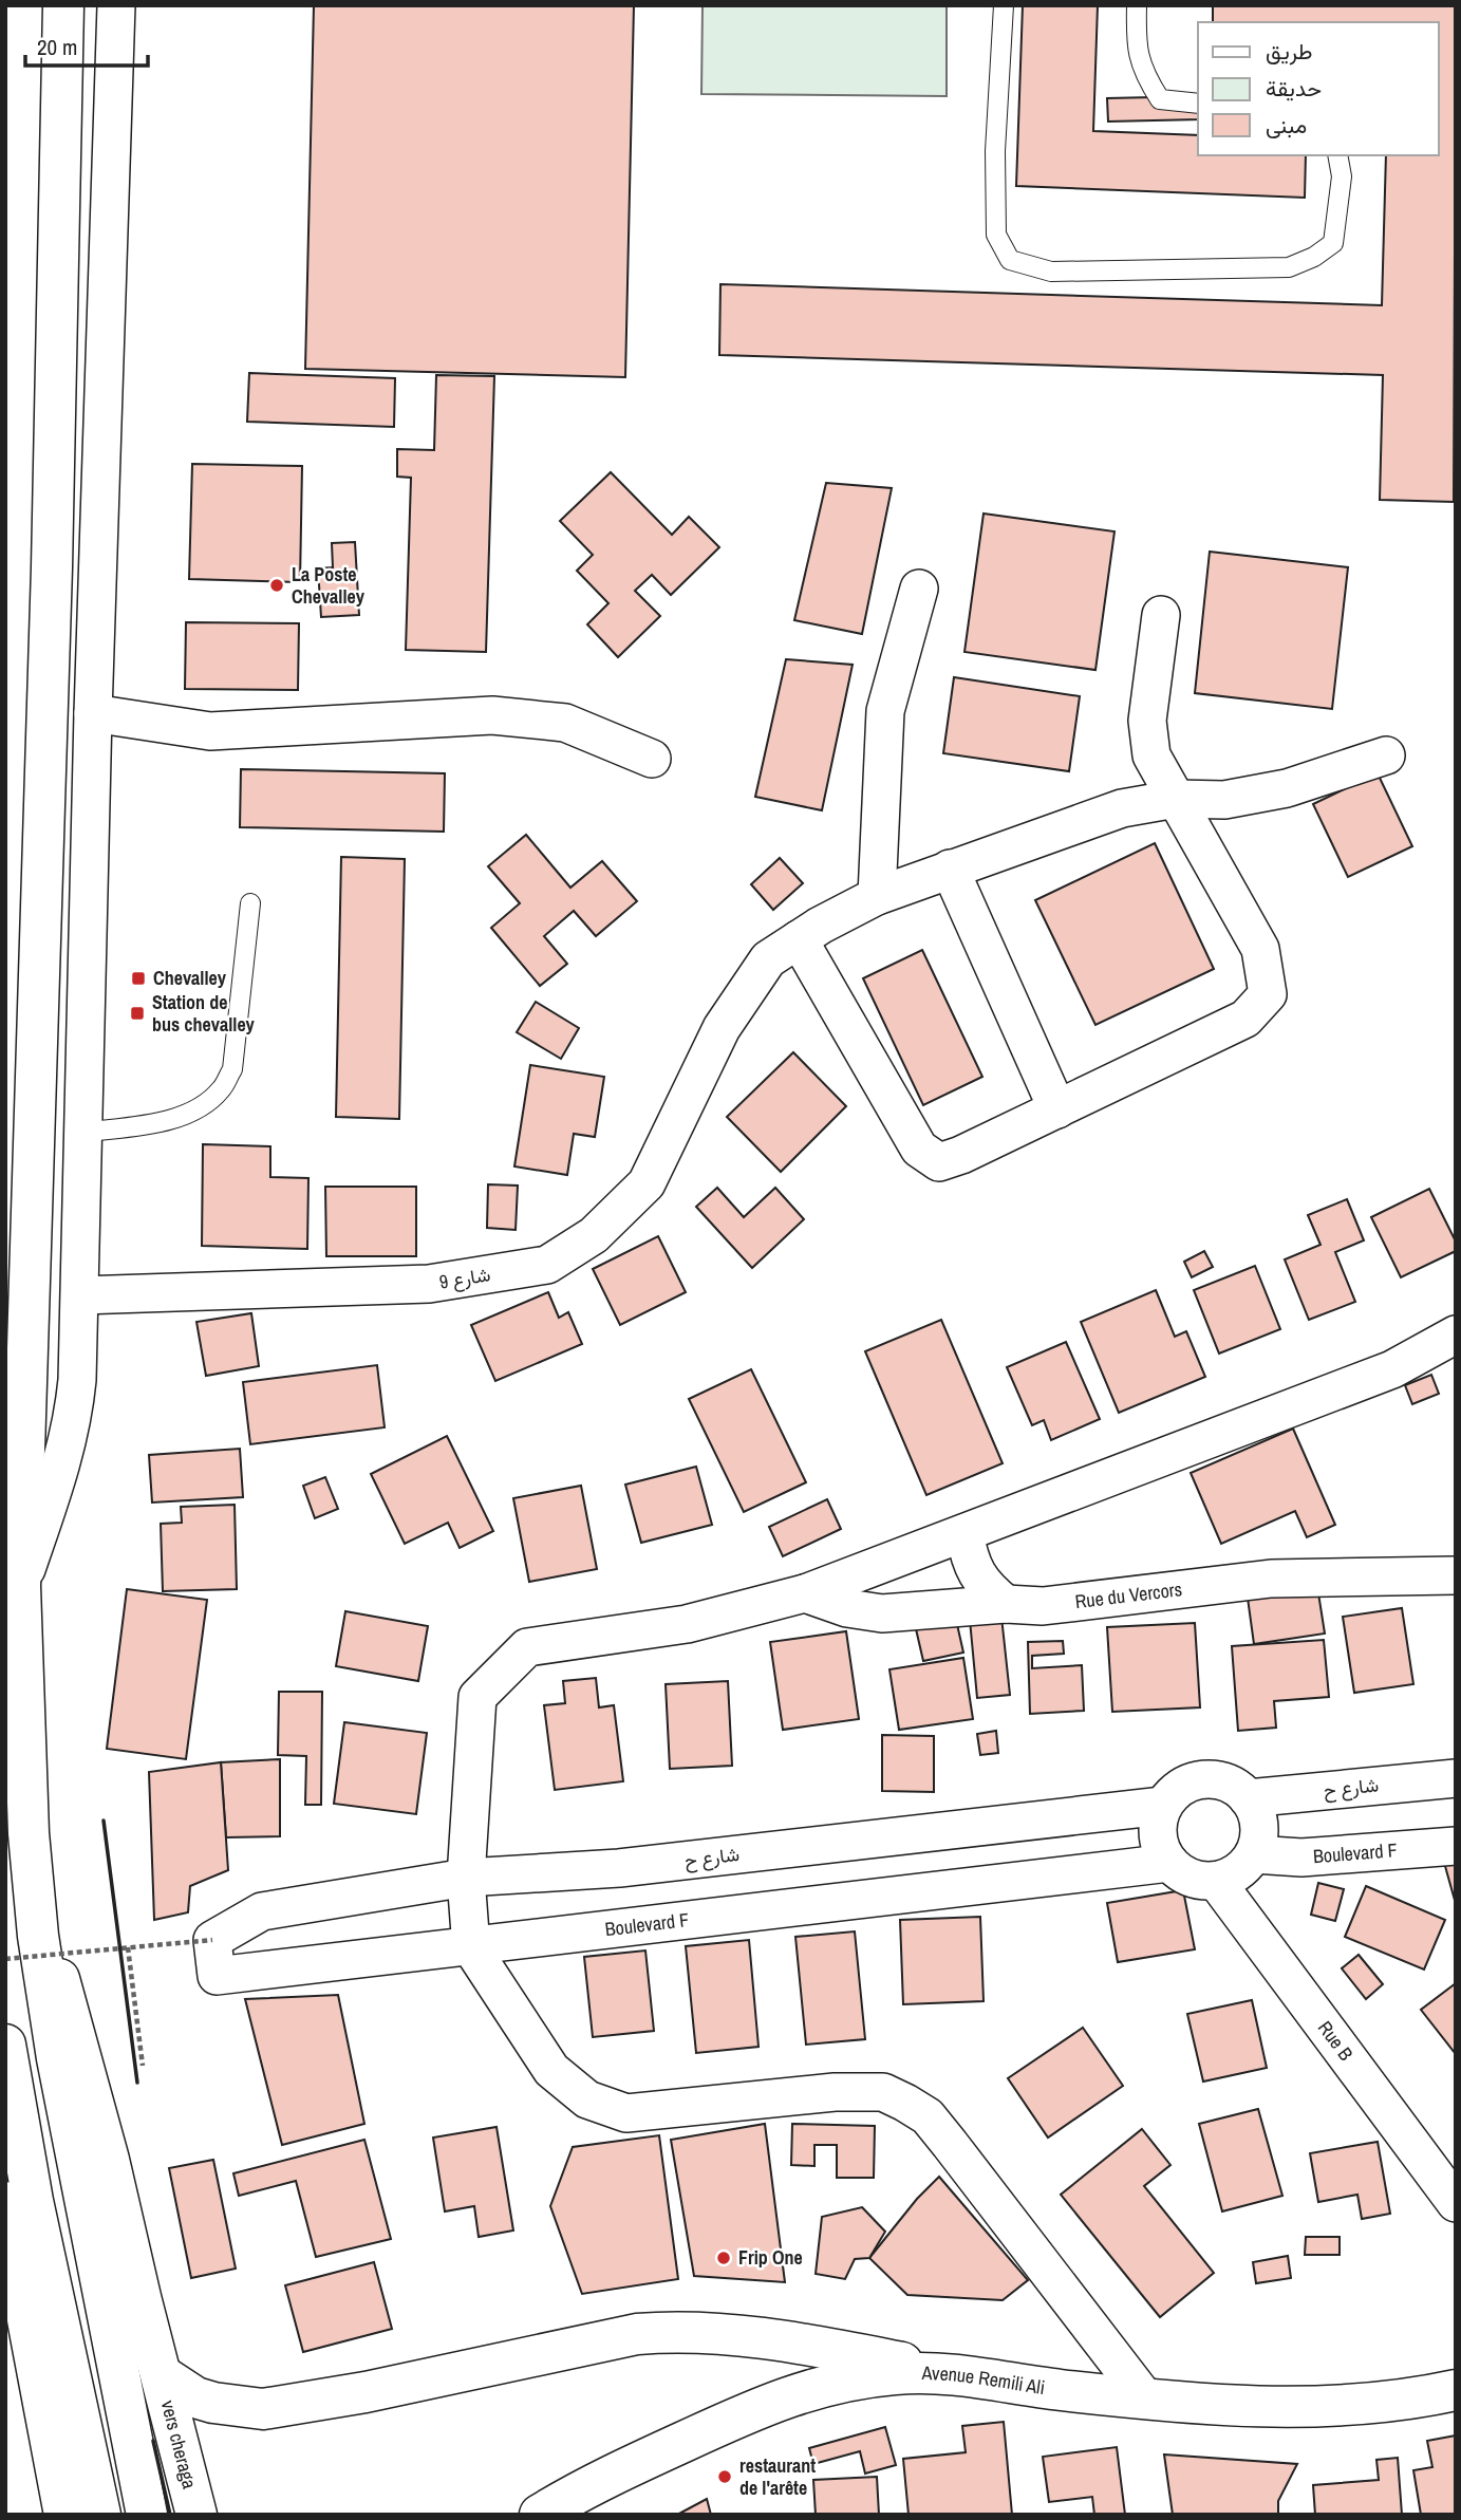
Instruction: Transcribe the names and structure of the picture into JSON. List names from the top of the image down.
{
  "streets": {
    "main road": ["Avenue Remili Ali", "vers cheraga"],
    "street": [
      "شارع 9",
      "Rue du Vercors",
      "شارع ح",
      "Boulevard F",
      "Rue B"
    ]
  },
  "crossings": [
    ["شارع ح", "Boulevard F"],
    ["شارع ح", "Rue B"],
    ["Boulevard F", "Rue B"]
  ],
  "places": {
    "other": ["La Poste Chevalley", "Frip One", "restaurant de l'arête"],
    "transit": ["Chevalley", "Station de bus chevalley"]
  },
  "legend": ["طريق", "حديقة", "مبنى"],
  "scale_bar": "20 m"
}
